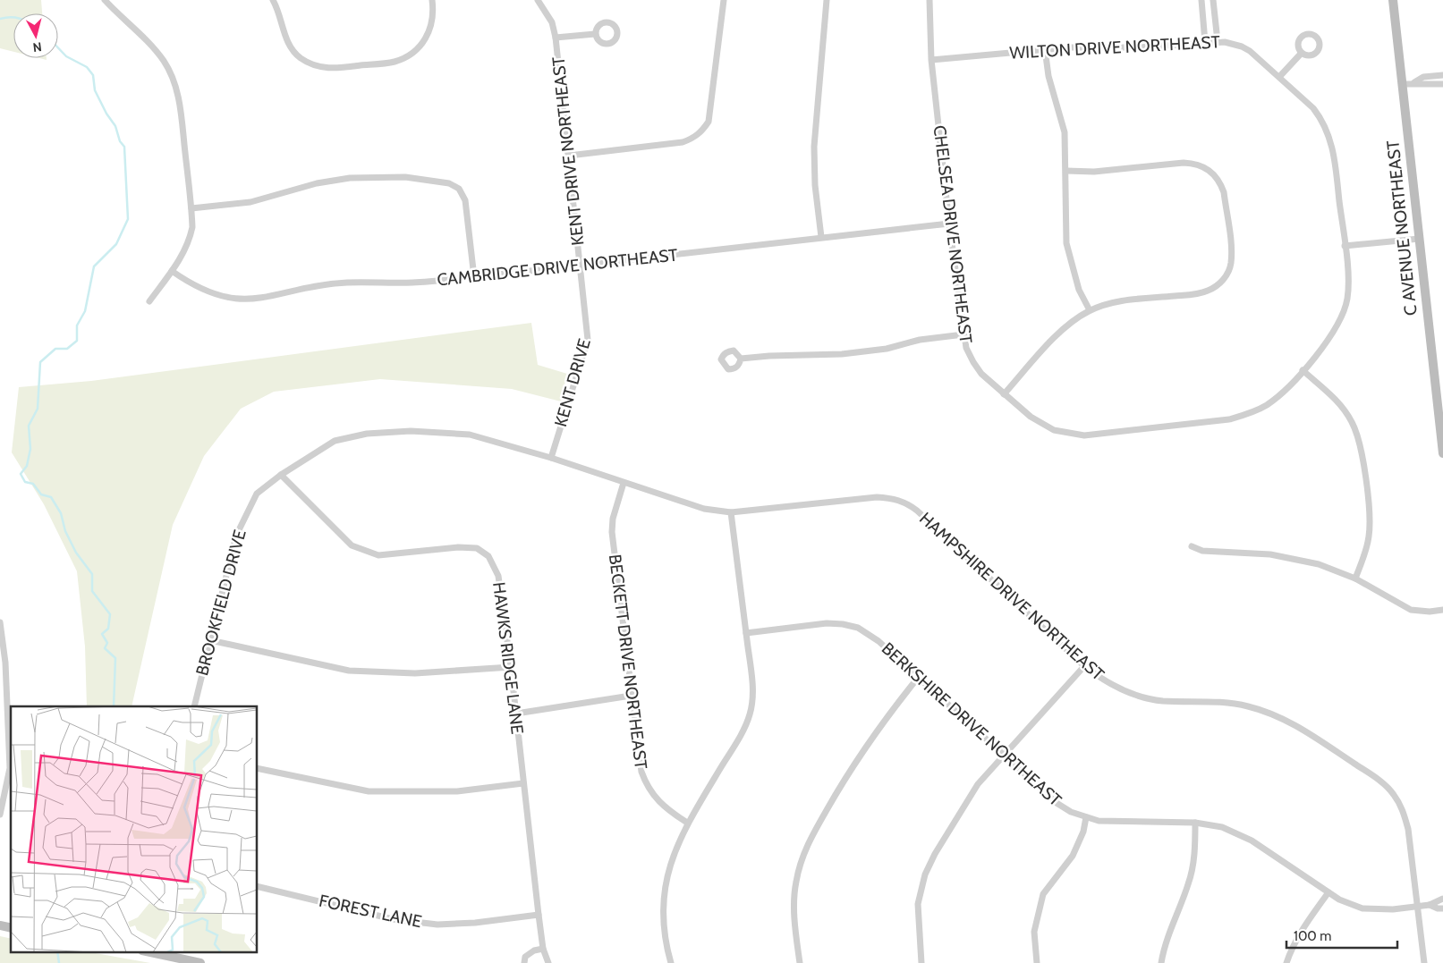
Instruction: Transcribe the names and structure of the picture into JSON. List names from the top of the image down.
{
  "streets": {
    "street": [
      "WILTON DRIVE NORTHEAST",
      "KENT DRIVE NORTHEAST",
      "C AVENUE NORTHEAST",
      "CHELSEA DRIVE NORTHEAST",
      "CAMBRIDGE DRIVE NORTHEAST",
      "KENT DRIVE",
      "HAMPSHIRE DRIVE NORTHEAST",
      "BROOKFIELD DRIVE",
      "HAWKS RIDGE LANE",
      "BECKETT DRIVE NORTHEAST",
      "BERKSHIRE DRIVE NORTHEAST",
      "FOREST LANE"
    ]
  },
  "crossings": [
    ["WILTON DRIVE NORTHEAST", "CHELSEA DRIVE NORTHEAST"],
    ["KENT DRIVE NORTHEAST", "CAMBRIDGE DRIVE NORTHEAST"],
    ["KENT DRIVE NORTHEAST", "KENT DRIVE"],
    ["CHELSEA DRIVE NORTHEAST", "CAMBRIDGE DRIVE NORTHEAST"],
    ["KENT DRIVE", "HAMPSHIRE DRIVE NORTHEAST"],
    ["KENT DRIVE", "BROOKFIELD DRIVE"],
    ["HAMPSHIRE DRIVE NORTHEAST", "BROOKFIELD DRIVE"],
    ["HAMPSHIRE DRIVE NORTHEAST", "BECKETT DRIVE NORTHEAST"],
    ["HAMPSHIRE DRIVE NORTHEAST", "BERKSHIRE DRIVE NORTHEAST"],
    ["BROOKFIELD DRIVE", "HAWKS RIDGE LANE"],
    ["HAWKS RIDGE LANE", "FOREST LANE"]
  ],
  "scale_bar": "100 m",
  "north": "bottom"
}
